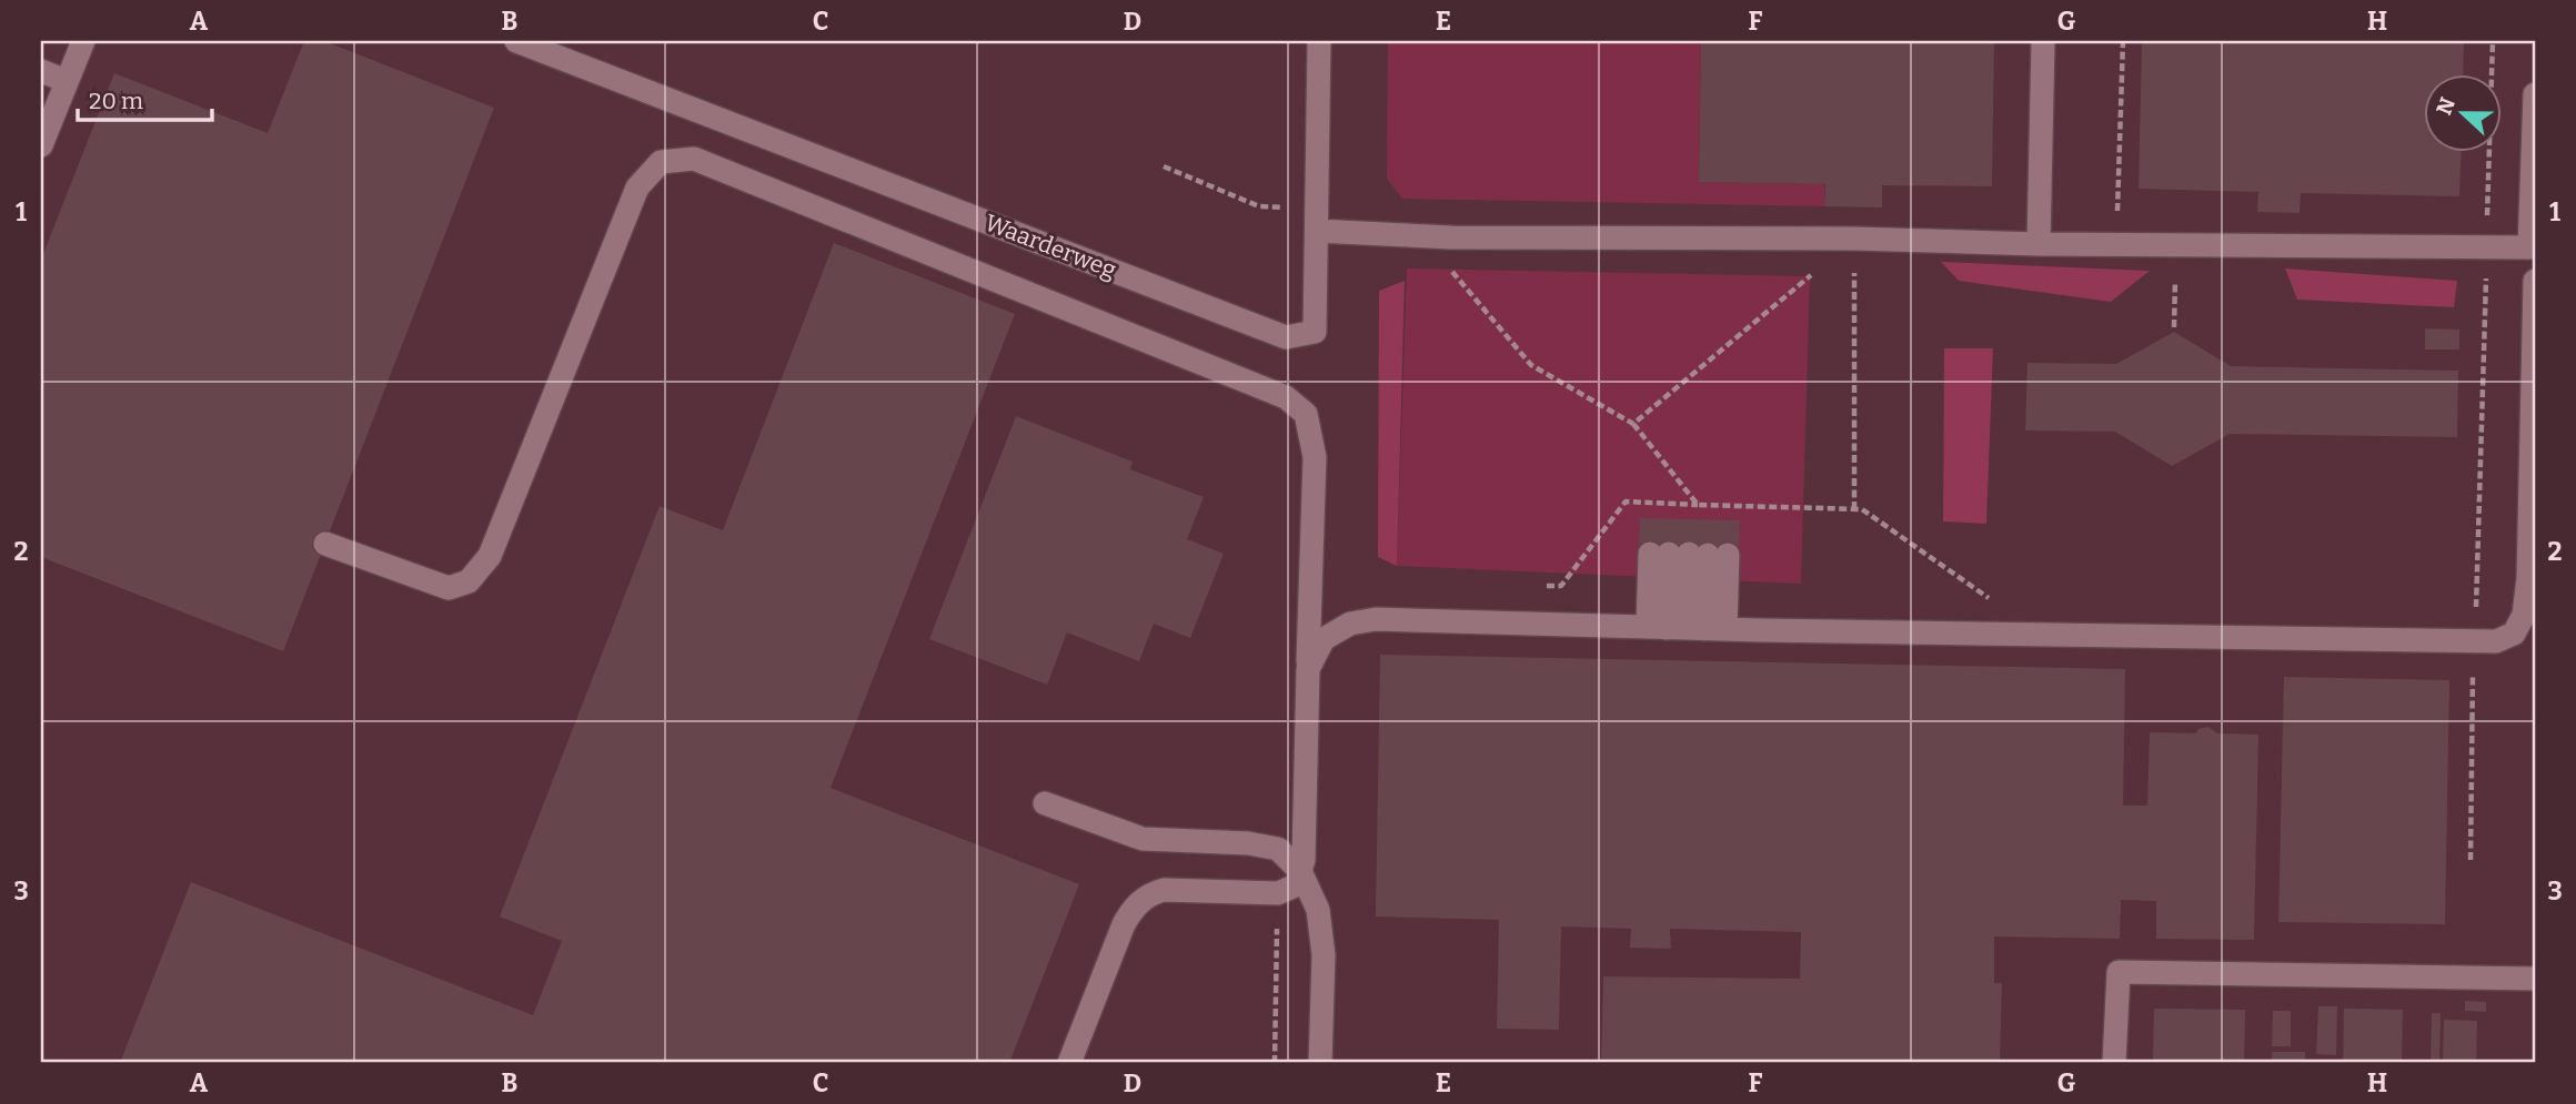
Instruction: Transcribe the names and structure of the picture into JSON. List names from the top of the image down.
{
  "streets": {
    "lane": ["Waarderweg"]
  },
  "scale_bar": "20 m",
  "north": "left",
  "grid": {
    "columns": [
      "A",
      "B",
      "C",
      "D",
      "E",
      "F",
      "G",
      "H"
    ],
    "rows": ["1", "2", "3"]
  }
}
